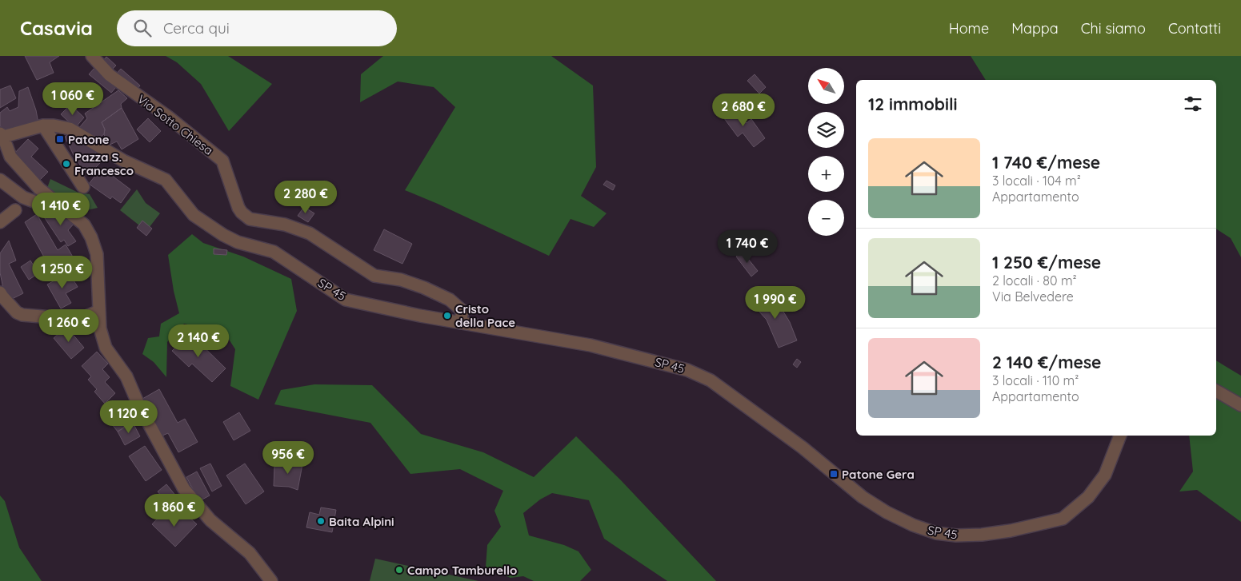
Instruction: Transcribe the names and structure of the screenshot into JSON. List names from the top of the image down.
{
  "streets": {
    "street": ["Via Sotto Chiesa", "SP 45"]
  },
  "crossings": [
    ["Via Sotto Chiesa", "SP 45"]
  ],
  "places": {
    "transit": ["Patone", "Patone Gera"],
    "other": [
      "Pazza S. Francesco",
      "Cristo della Pace",
      "Baita Alpini",
      "Campo Tamburello"
    ]
  },
  "north": "top left",
  "page": {
    "header": "Casavia",
    "search": "Cerca qui",
    "nav": [
      "Home",
      "Mappa",
      "Chi siamo",
      "Contatti"
    ],
    "map_buttons": ["+", "−"],
    "heading": "12 immobili",
    "price": [
      "1 060 €",
      "2 680 €",
      "2 280 €",
      "1 410 €",
      "1 740 €",
      "1 250 €",
      "1 990 €",
      "1 260 €",
      "2 140 €",
      "1 120 €",
      "956 €",
      "1 860 €"
    ],
    "list": [
      {
        "name": "1 740 €/mese",
        "note": "3 locali · 104 m² · Appartamento"
      },
      {
        "name": "1 250 €/mese",
        "note": "2 locali · 80 m² · Via Belvedere"
      },
      {
        "name": "2 140 €/mese",
        "note": "3 locali · 110 m² · Appartamento"
      }
    ]
  }
}
